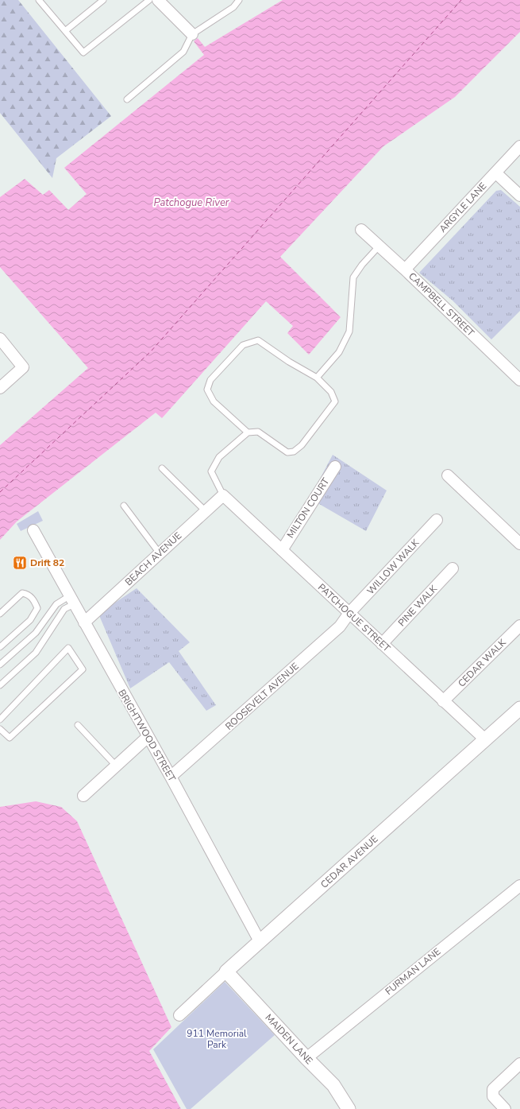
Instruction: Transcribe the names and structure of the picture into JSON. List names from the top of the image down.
{
  "streets": {
    "street": [
      "ARGYLE LANE",
      "CAMPBELL STREET",
      "MILTON COURT",
      "BEACH AVENUE",
      "WILLOW WALK",
      "PINE WALK",
      "PATCHOGUE STREET",
      "CEDAR WALK",
      "ROOSEVELT AVENUE",
      "BRIGHTWOOD STREET",
      "CEDAR AVENUE",
      "FURMAN LANE",
      "MAIDEN LANE"
    ]
  },
  "crossings": [
    ["ARGYLE LANE", "CAMPBELL STREET"],
    ["MILTON COURT", "PATCHOGUE STREET"],
    ["BEACH AVENUE", "PATCHOGUE STREET"],
    ["BEACH AVENUE", "BRIGHTWOOD STREET"],
    ["WILLOW WALK", "PATCHOGUE STREET"],
    ["WILLOW WALK", "ROOSEVELT AVENUE"],
    ["PINE WALK", "PATCHOGUE STREET"],
    ["PATCHOGUE STREET", "CEDAR WALK"],
    ["PATCHOGUE STREET", "ROOSEVELT AVENUE"],
    ["PATCHOGUE STREET", "CEDAR AVENUE"],
    ["ROOSEVELT AVENUE", "BRIGHTWOOD STREET"],
    ["BRIGHTWOOD STREET", "CEDAR AVENUE"],
    ["CEDAR AVENUE", "MAIDEN LANE"],
    ["FURMAN LANE", "MAIDEN LANE"]
  ],
  "water": ["Patchogue River"],
  "parks": ["911 Memorial Park"],
  "places": {
    "restaurant": ["Drift 82"]
  }
}
